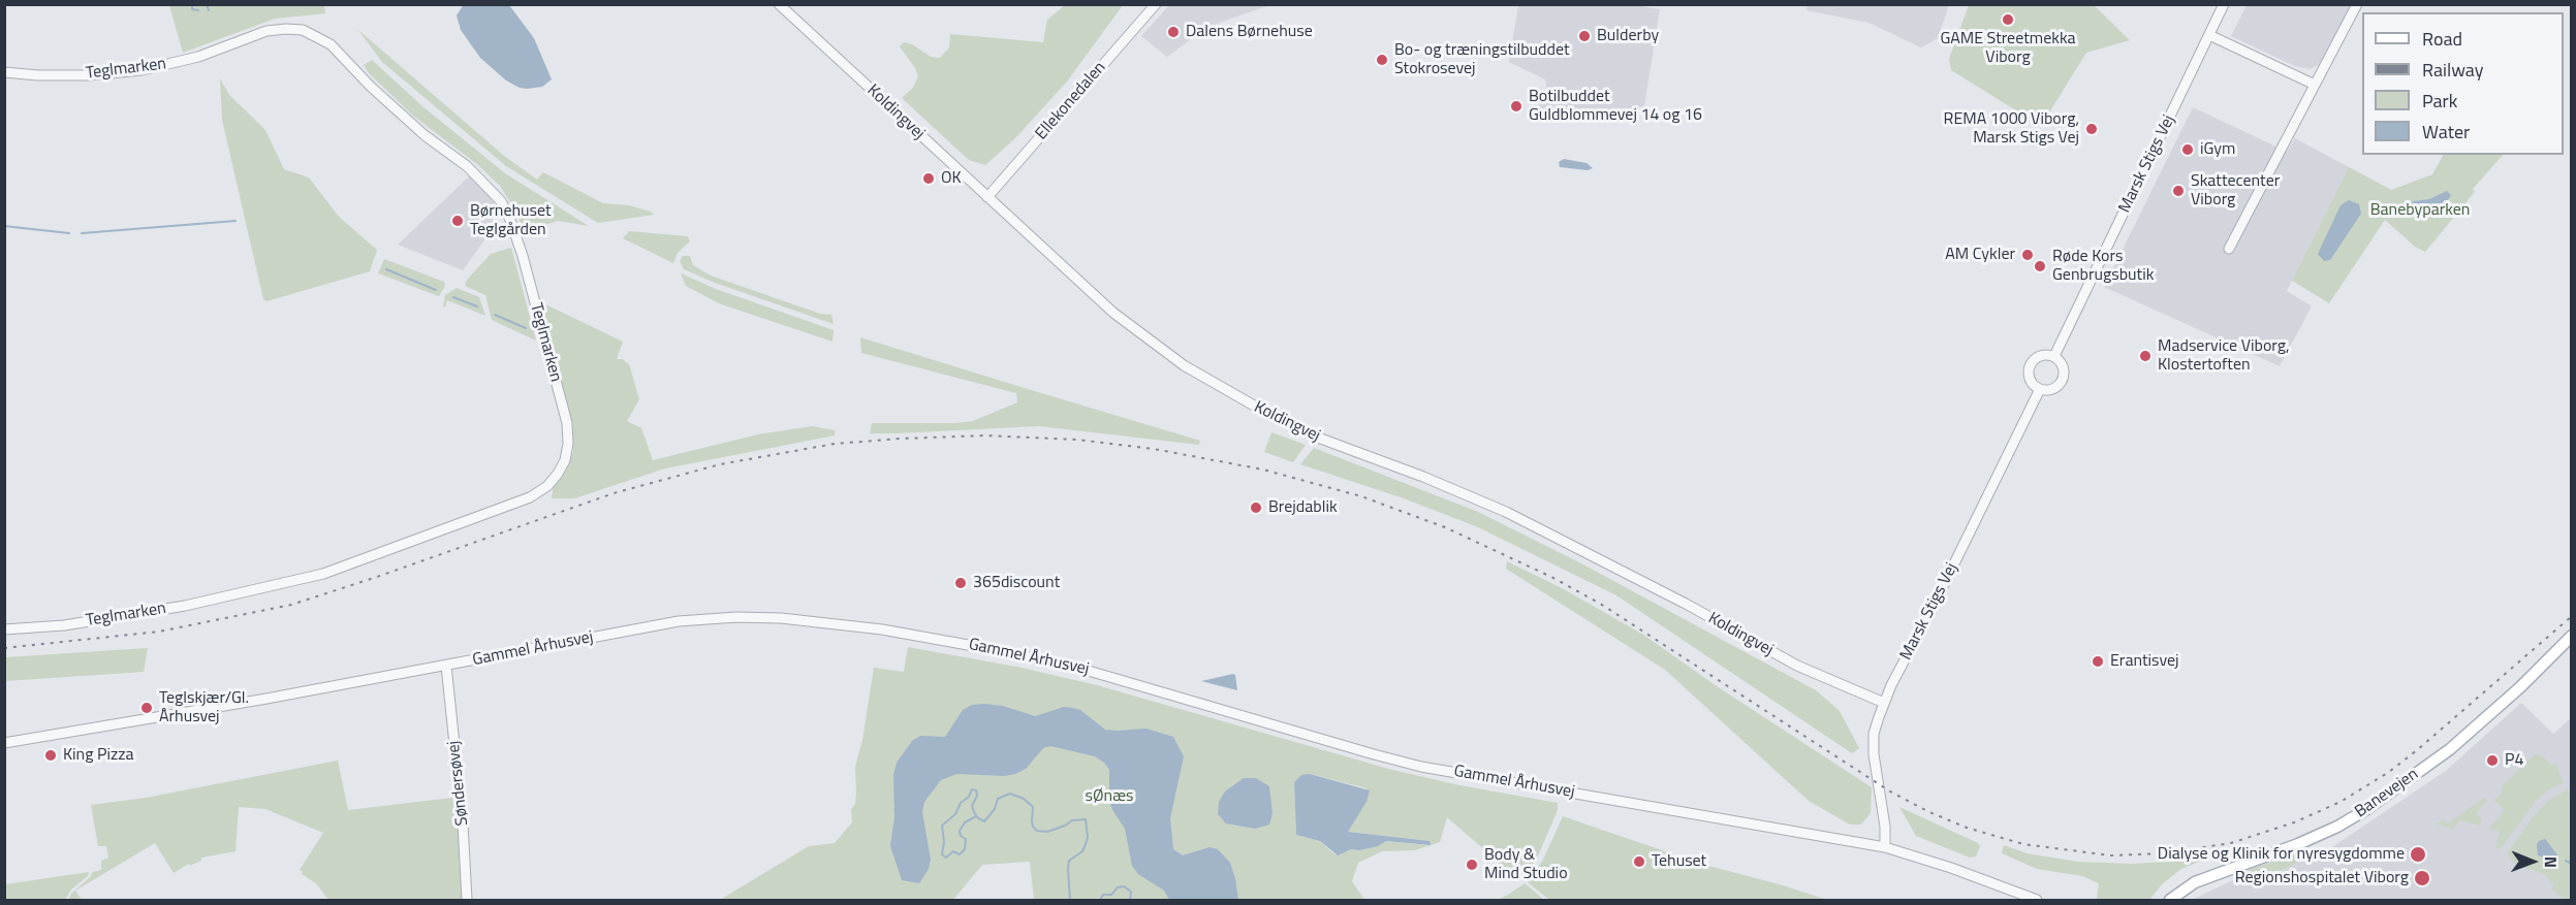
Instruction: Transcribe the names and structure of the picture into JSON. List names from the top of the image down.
{
  "streets": {
    "main road": ["Banevejen"],
    "street": [
      "Teglmarken",
      "Ellekonedalen",
      "Koldingvej",
      "Marsk Stigs Vej",
      "Gammel Århusvej",
      "Søndersøvej"
    ]
  },
  "crossings": [
    ["Ellekonedalen", "Koldingvej"],
    ["Koldingvej", "Marsk Stigs Vej"],
    ["Marsk Stigs Vej", "Gammel Århusvej"],
    ["Gammel Århusvej", "Søndersøvej"]
  ],
  "parks": ["Banebyparken", "sØnæs"],
  "places": [
    "GAME Streetmekka Viborg",
    "Dalens Børnehuse",
    "Bulderby",
    "Bo- og træningstilbuddet Stokrosevej",
    "Botilbuddet Guldblommevej 14 og 16",
    "REMA 1000 Viborg, Marsk Stigs Vej",
    "iGym",
    "OK",
    "Skattecenter Viborg",
    "Børnehuset Teglgården",
    "AM Cykler",
    "Røde Kors Genbrugsbutik",
    "Madservice Viborg, Klostertoften",
    "Brejdablik",
    "365discount",
    "Erantisvej",
    "Teglskjær/Gl. Århusvej",
    "King Pizza",
    "P4",
    "Dialyse og Klinik for nyresygdomme",
    "Tehuset",
    "Body & Mind Studio",
    "Regionshospitalet Viborg"
  ],
  "legend": [
    "Road",
    "Railway",
    "Park",
    "Water"
  ],
  "north": "right"
}
